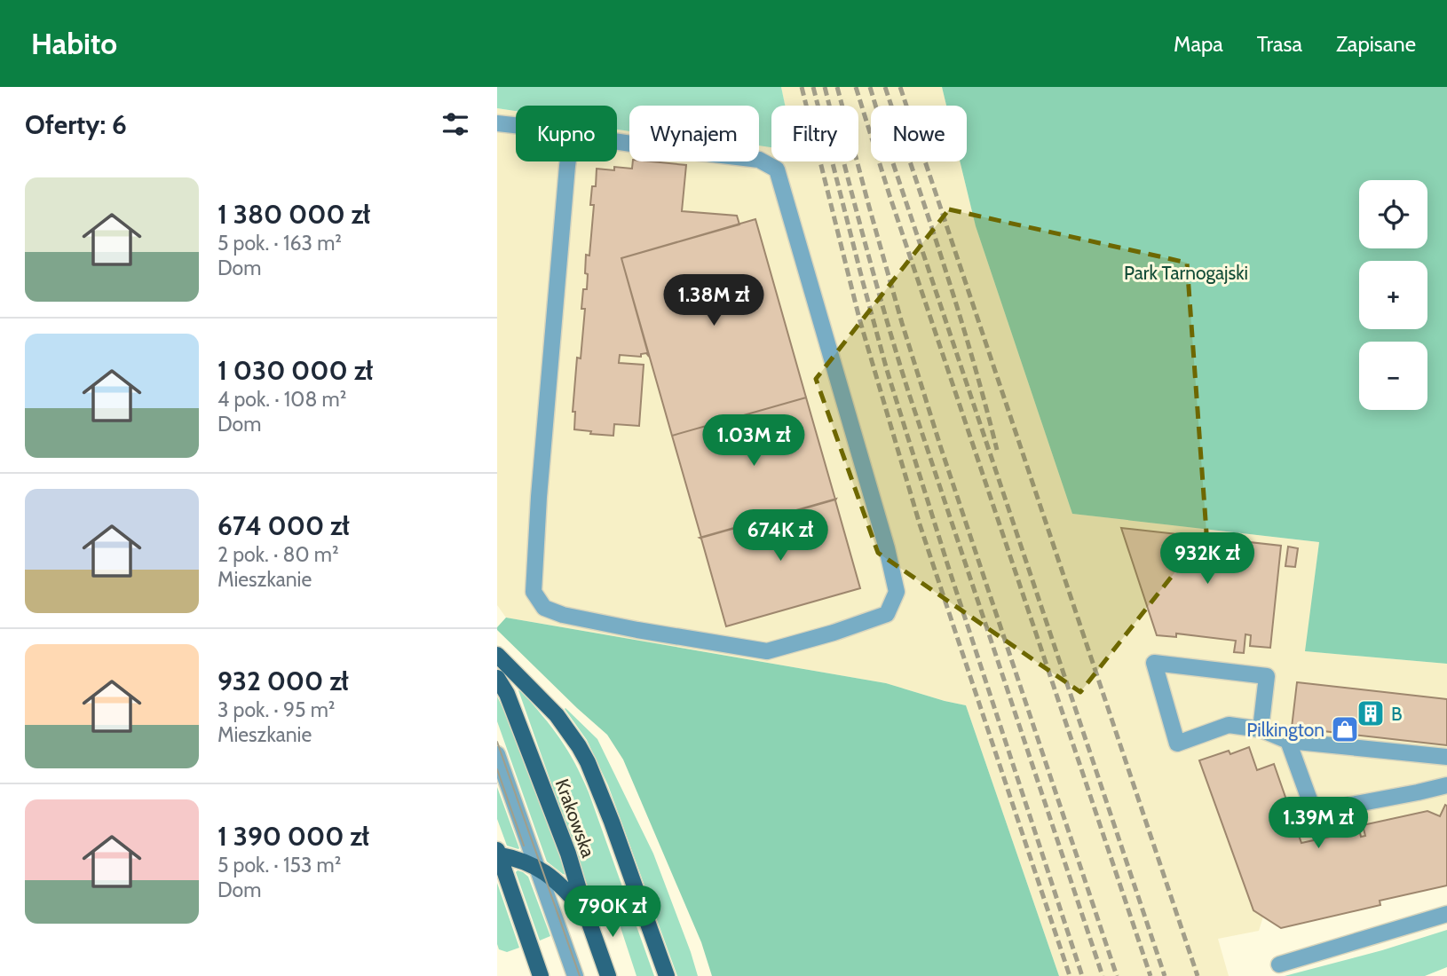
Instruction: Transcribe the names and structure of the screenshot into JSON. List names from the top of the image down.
{
  "streets": {
    "main road": ["Krakowska"]
  },
  "parks": ["Park Tarnogajski"],
  "places": {
    "building": ["B"],
    "shop": ["Pilkington"]
  },
  "page": {
    "header": "Habito",
    "nav": ["Mapa", "Trasa", "Zapisane"],
    "heading": "Oferty: 6",
    "chip": [
      "Kupno",
      "Wynajem",
      "Filtry",
      "Nowe"
    ],
    "list": [
      {
        "name": "1 380 000 zł",
        "note": "5 pok. · 163 m² · Dom"
      },
      {
        "name": "1 030 000 zł",
        "note": "4 pok. · 108 m² · Dom"
      },
      {
        "name": "674 000 zł",
        "note": "2 pok. · 80 m² · Mieszkanie"
      },
      {
        "name": "932 000 zł",
        "note": "3 pok. · 95 m² · Mieszkanie"
      },
      {
        "name": "1 390 000 zł",
        "note": "5 pok. · 153 m² · Dom"
      }
    ],
    "map_buttons": ["+", "−"],
    "price": [
      "1.38M zł",
      "1.03M zł",
      "674K zł",
      "932K zł",
      "1.39M zł",
      "790K zł"
    ]
  }
}
